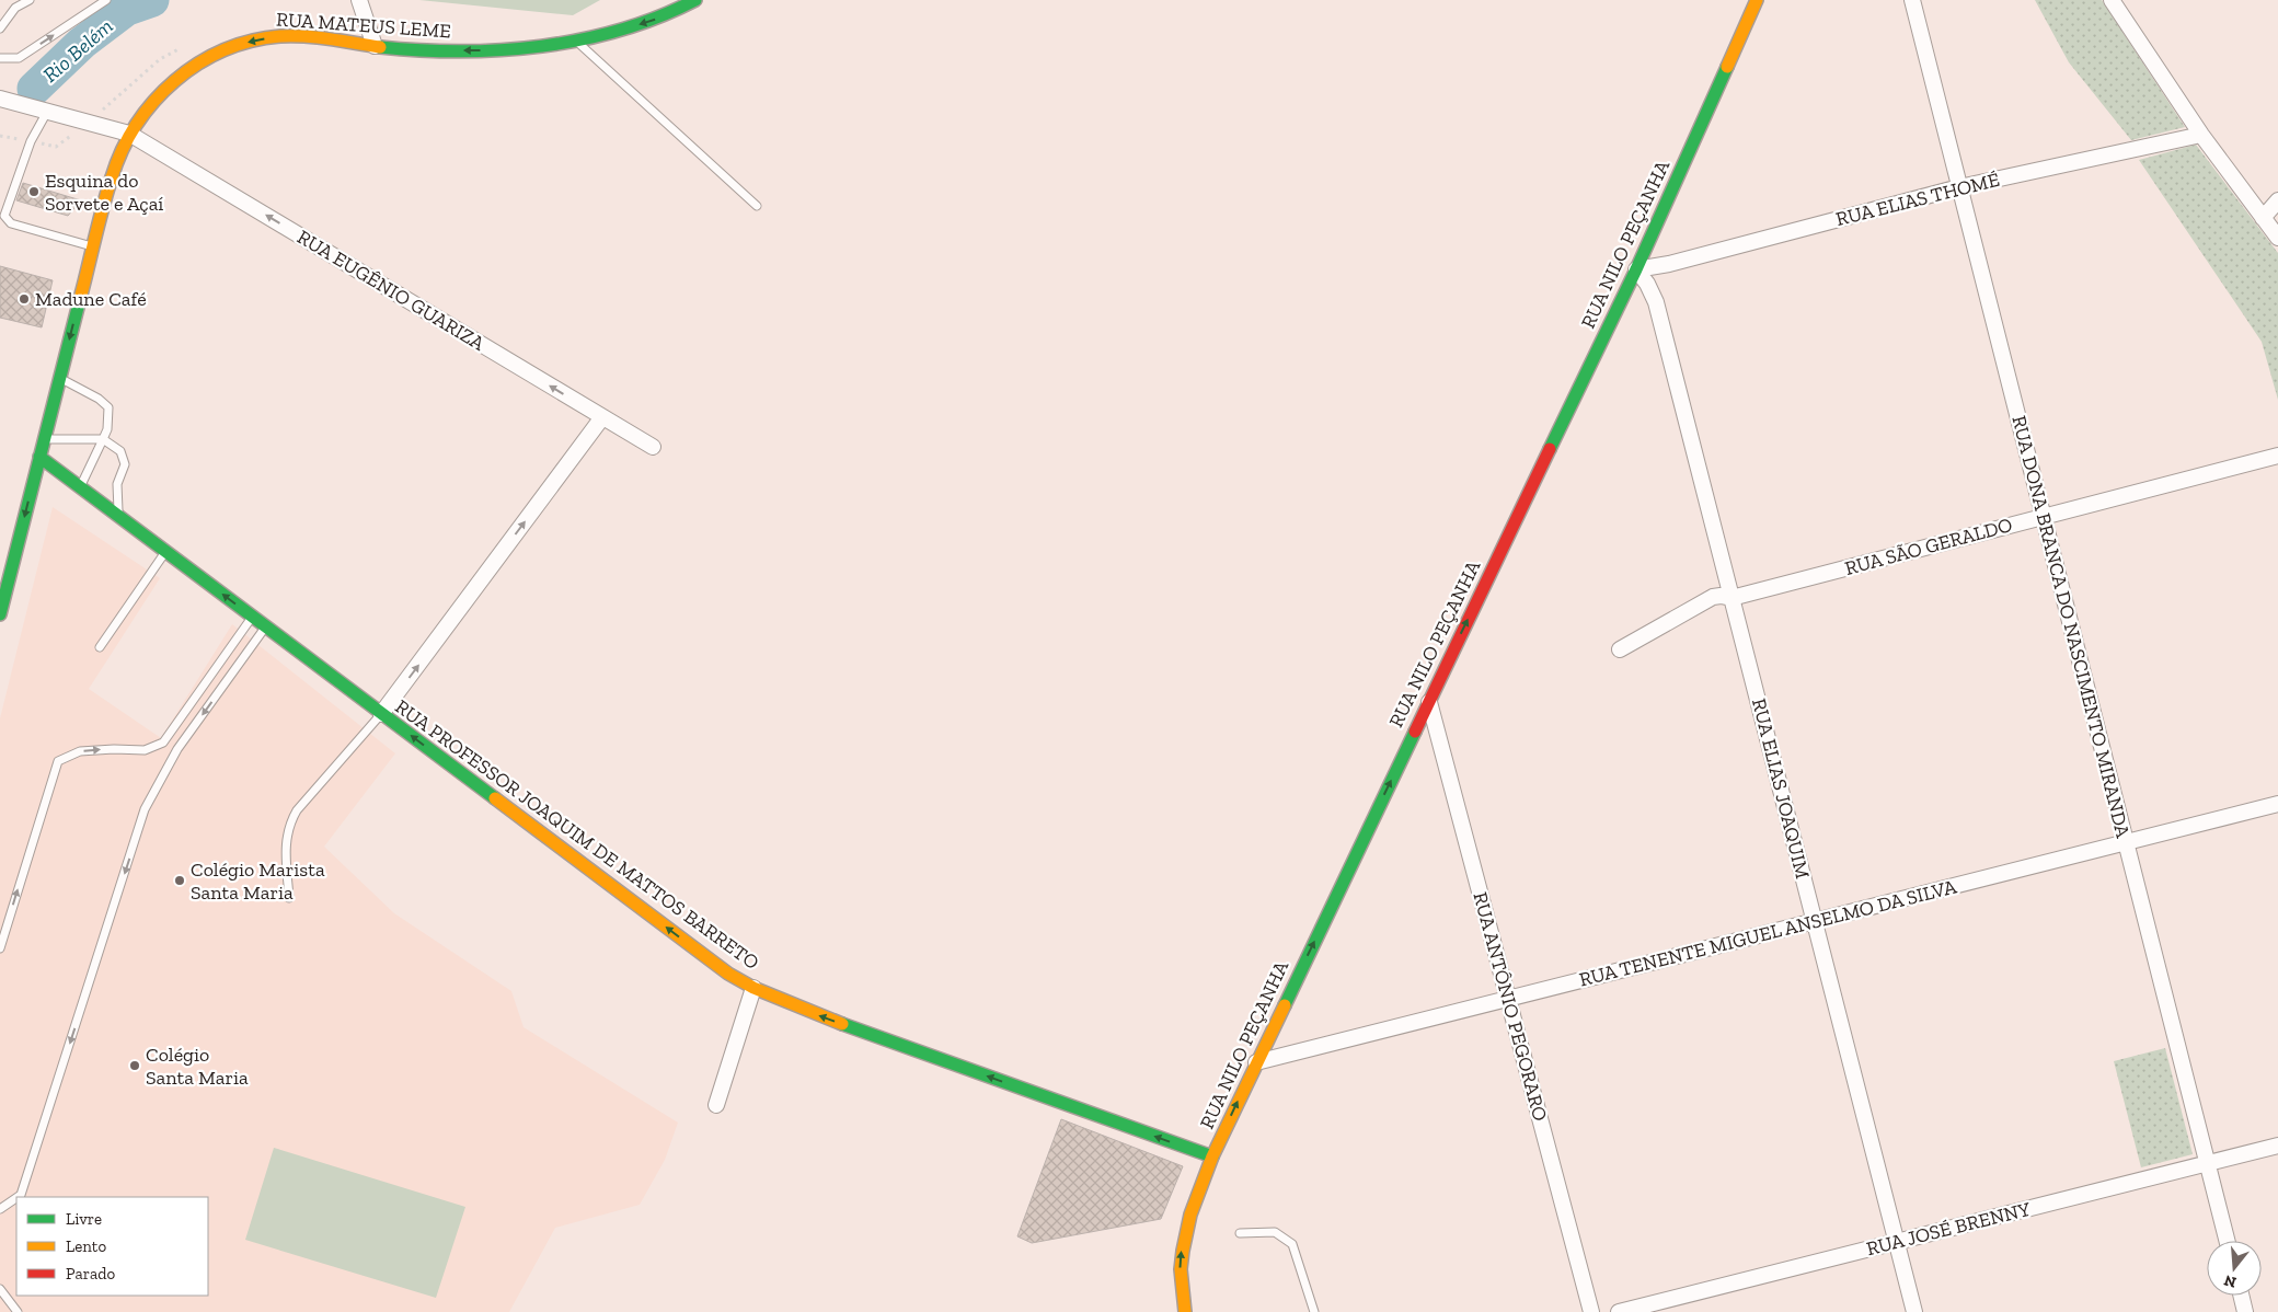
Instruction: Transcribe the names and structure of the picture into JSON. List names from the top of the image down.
{
  "streets": {
    "main road": ["RUA MATEUS LEME", "RUA NILO PEÇANHA", "RUA PROFESSOR JOAQUIM DE MATTOS BARRETO"],
    "street": [
      "RUA ELIAS THOMÉ",
      "RUA EUGÊNIO GUARIZA",
      "RUA SÃO GERALDO",
      "RUA DONA BRANCA DO NASCIMENTO MIRANDA",
      "RUA ELIAS JOAQUIM",
      "RUA TENENTE MIGUEL ANSELMO DA SILVA",
      "RUA ANTÔNIO PEGORARO",
      "RUA JOSÉ BRENNY"
    ]
  },
  "crossings": [
    ["RUA MATEUS LEME", "RUA EUGÊNIO GUARIZA"],
    ["RUA MATEUS LEME", "RUA PROFESSOR JOAQUIM DE MATTOS BARRETO"],
    ["RUA ELIAS THOMÉ", "RUA NILO PEÇANHA"],
    ["RUA ELIAS THOMÉ", "RUA DONA BRANCA DO NASCIMENTO MIRANDA"],
    ["RUA ELIAS THOMÉ", "RUA ELIAS JOAQUIM"],
    ["RUA NILO PEÇANHA", "RUA ELIAS JOAQUIM"],
    ["RUA NILO PEÇANHA", "RUA PROFESSOR JOAQUIM DE MATTOS BARRETO"],
    ["RUA NILO PEÇANHA", "RUA TENENTE MIGUEL ANSELMO DA SILVA"],
    ["RUA NILO PEÇANHA", "RUA ANTÔNIO PEGORARO"],
    ["RUA SÃO GERALDO", "RUA DONA BRANCA DO NASCIMENTO MIRANDA"],
    ["RUA SÃO GERALDO", "RUA ELIAS JOAQUIM"],
    ["RUA DONA BRANCA DO NASCIMENTO MIRANDA", "RUA TENENTE MIGUEL ANSELMO DA SILVA"],
    ["RUA DONA BRANCA DO NASCIMENTO MIRANDA", "RUA JOSÉ BRENNY"],
    ["RUA ELIAS JOAQUIM", "RUA TENENTE MIGUEL ANSELMO DA SILVA"],
    ["RUA ELIAS JOAQUIM", "RUA JOSÉ BRENNY"],
    ["RUA TENENTE MIGUEL ANSELMO DA SILVA", "RUA ANTÔNIO PEGORARO"]
  ],
  "one_way": [
    "RUA MATEUS LEME",
    "RUA NILO PEÇANHA",
    "RUA EUGÊNIO GUARIZA",
    "RUA PROFESSOR JOAQUIM DE MATTOS BARRETO"
  ],
  "water": ["Rio Belém"],
  "places": [
    "Esquina do Sorvete e Açaí",
    "Madune Café",
    "Colégio Marista Santa Maria",
    "Colégio Santa Maria"
  ],
  "legend": ["Livre", "Lento", "Parado"],
  "north": "bottom"
}
